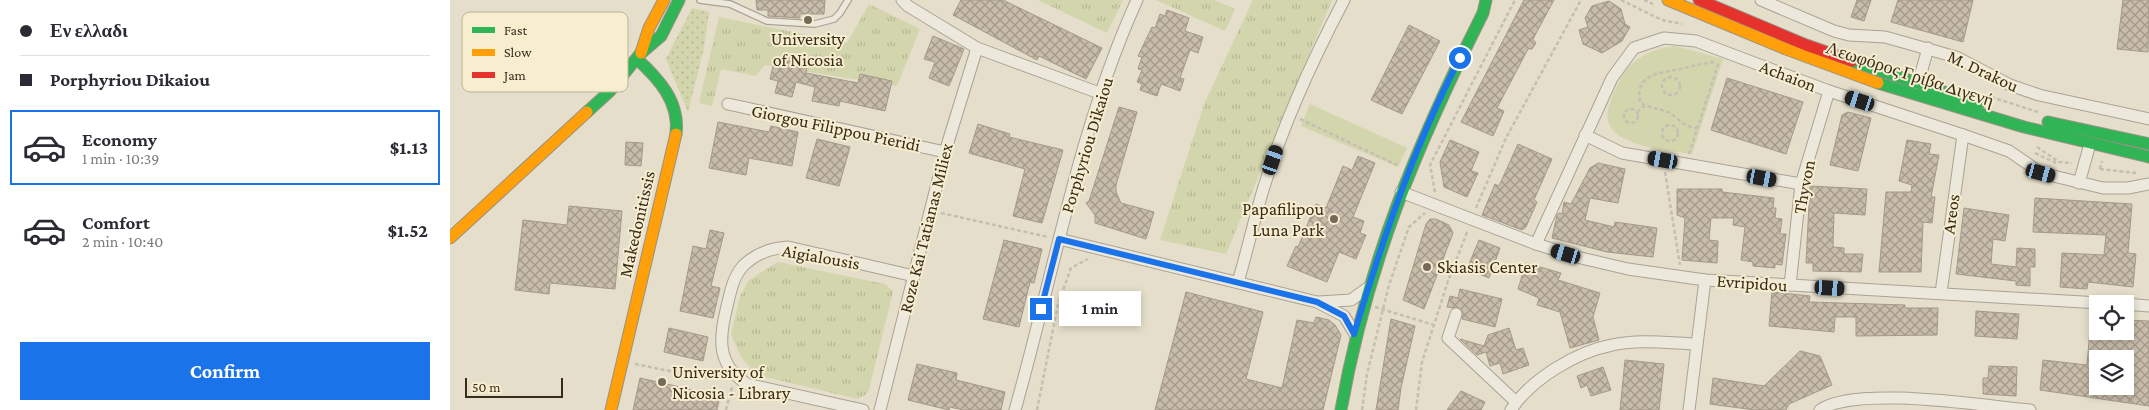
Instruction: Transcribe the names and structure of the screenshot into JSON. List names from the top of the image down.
{
  "streets": {
    "main road": ["Λεωφόρος Γρίβα Διγενή", "Makedonitissis"],
    "street": [
      "M. Drakou",
      "Achaion",
      "Giorgou Filippou Pieridi",
      "Porphyriou Dikaiou",
      "Thyvon",
      "Areos",
      "Roze Kai Tatianas Miliex",
      "Aigialousis",
      "Evripidou"
    ]
  },
  "crossings": [
    ["Achaion", "Thyvon"],
    ["Achaion", "Areos"],
    ["Achaion", "Evripidou"],
    ["Giorgou Filippou Pieridi", "Roze Kai Tatianas Miliex"],
    ["Thyvon", "Evripidou"],
    ["Areos", "Evripidou"],
    ["Roze Kai Tatianas Miliex", "Aigialousis"]
  ],
  "places": [
    "University of Nicosia",
    "Papafilipou Luna Park",
    "Skiasis Center",
    "University of Nicosia - Library"
  ],
  "legend": ["Fast", "Slow", "Jam"],
  "scale_bar": "50 m",
  "page": {
    "banner": ["Εν ελλαδι", "Porphyriou Dikaiou"],
    "list": [
      {
        "name": "Economy",
        "note": "1 min · 10:39",
        "value": "$1.13"
      },
      {
        "name": "Comfort",
        "note": "2 min · 10:40",
        "value": "$1.52"
      }
    ],
    "bubble": "1 min",
    "buttons": "Confirm",
    "scale": "50 m"
  }
}
